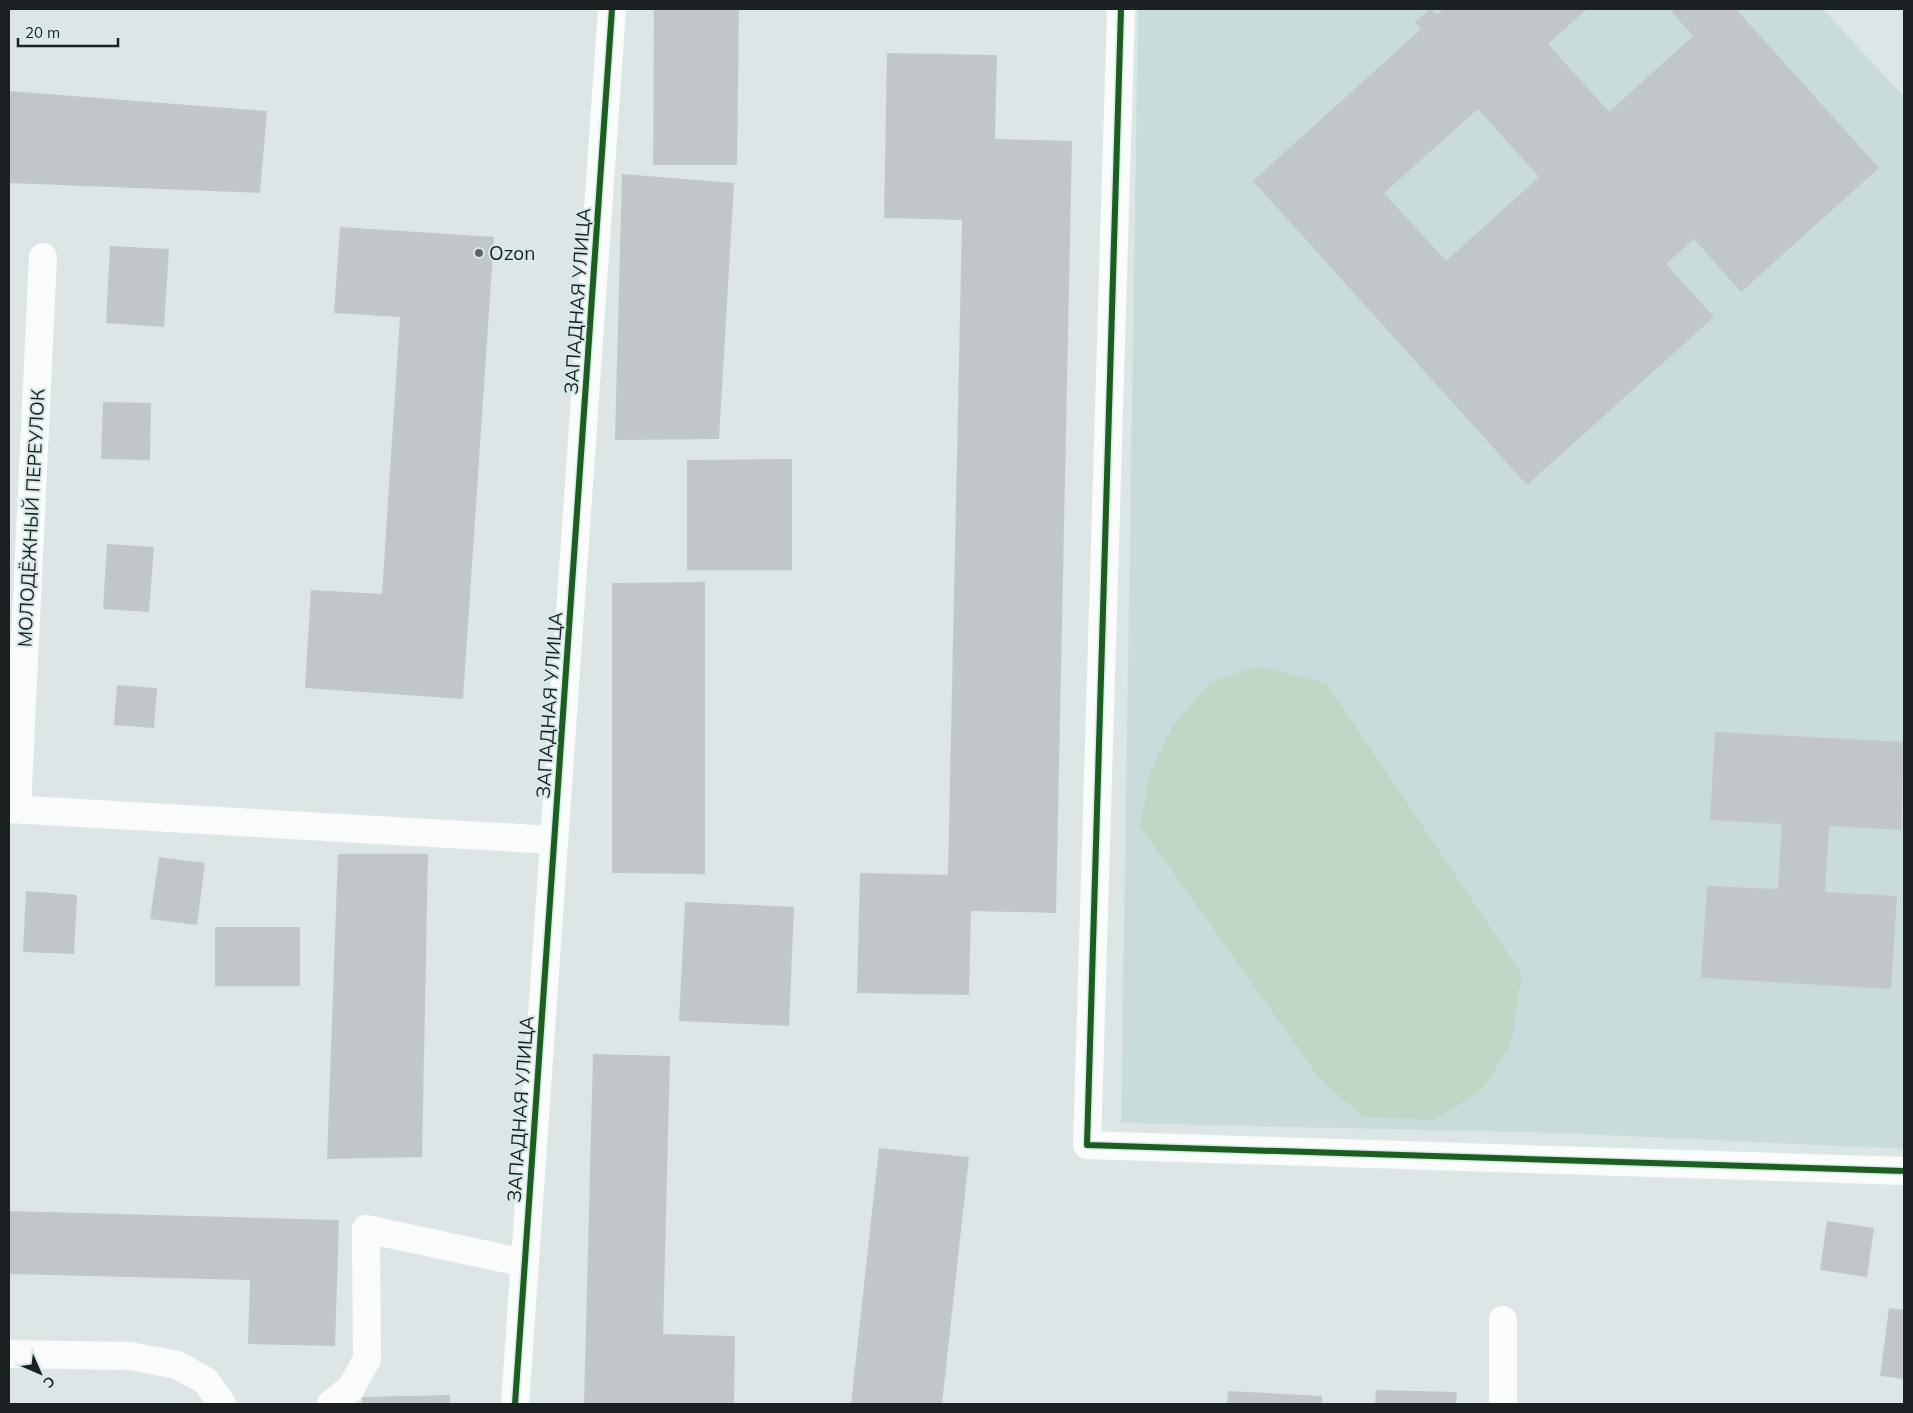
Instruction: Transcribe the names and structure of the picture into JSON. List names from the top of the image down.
{
  "streets": {
    "street": ["ЗАПАДНАЯ УЛИЦА", "МОЛОДЁЖНЫЙ ПЕРЕУЛОК"]
  },
  "places": ["Ozon"],
  "scale_bar": "20 m",
  "north": "bottom right"
}
